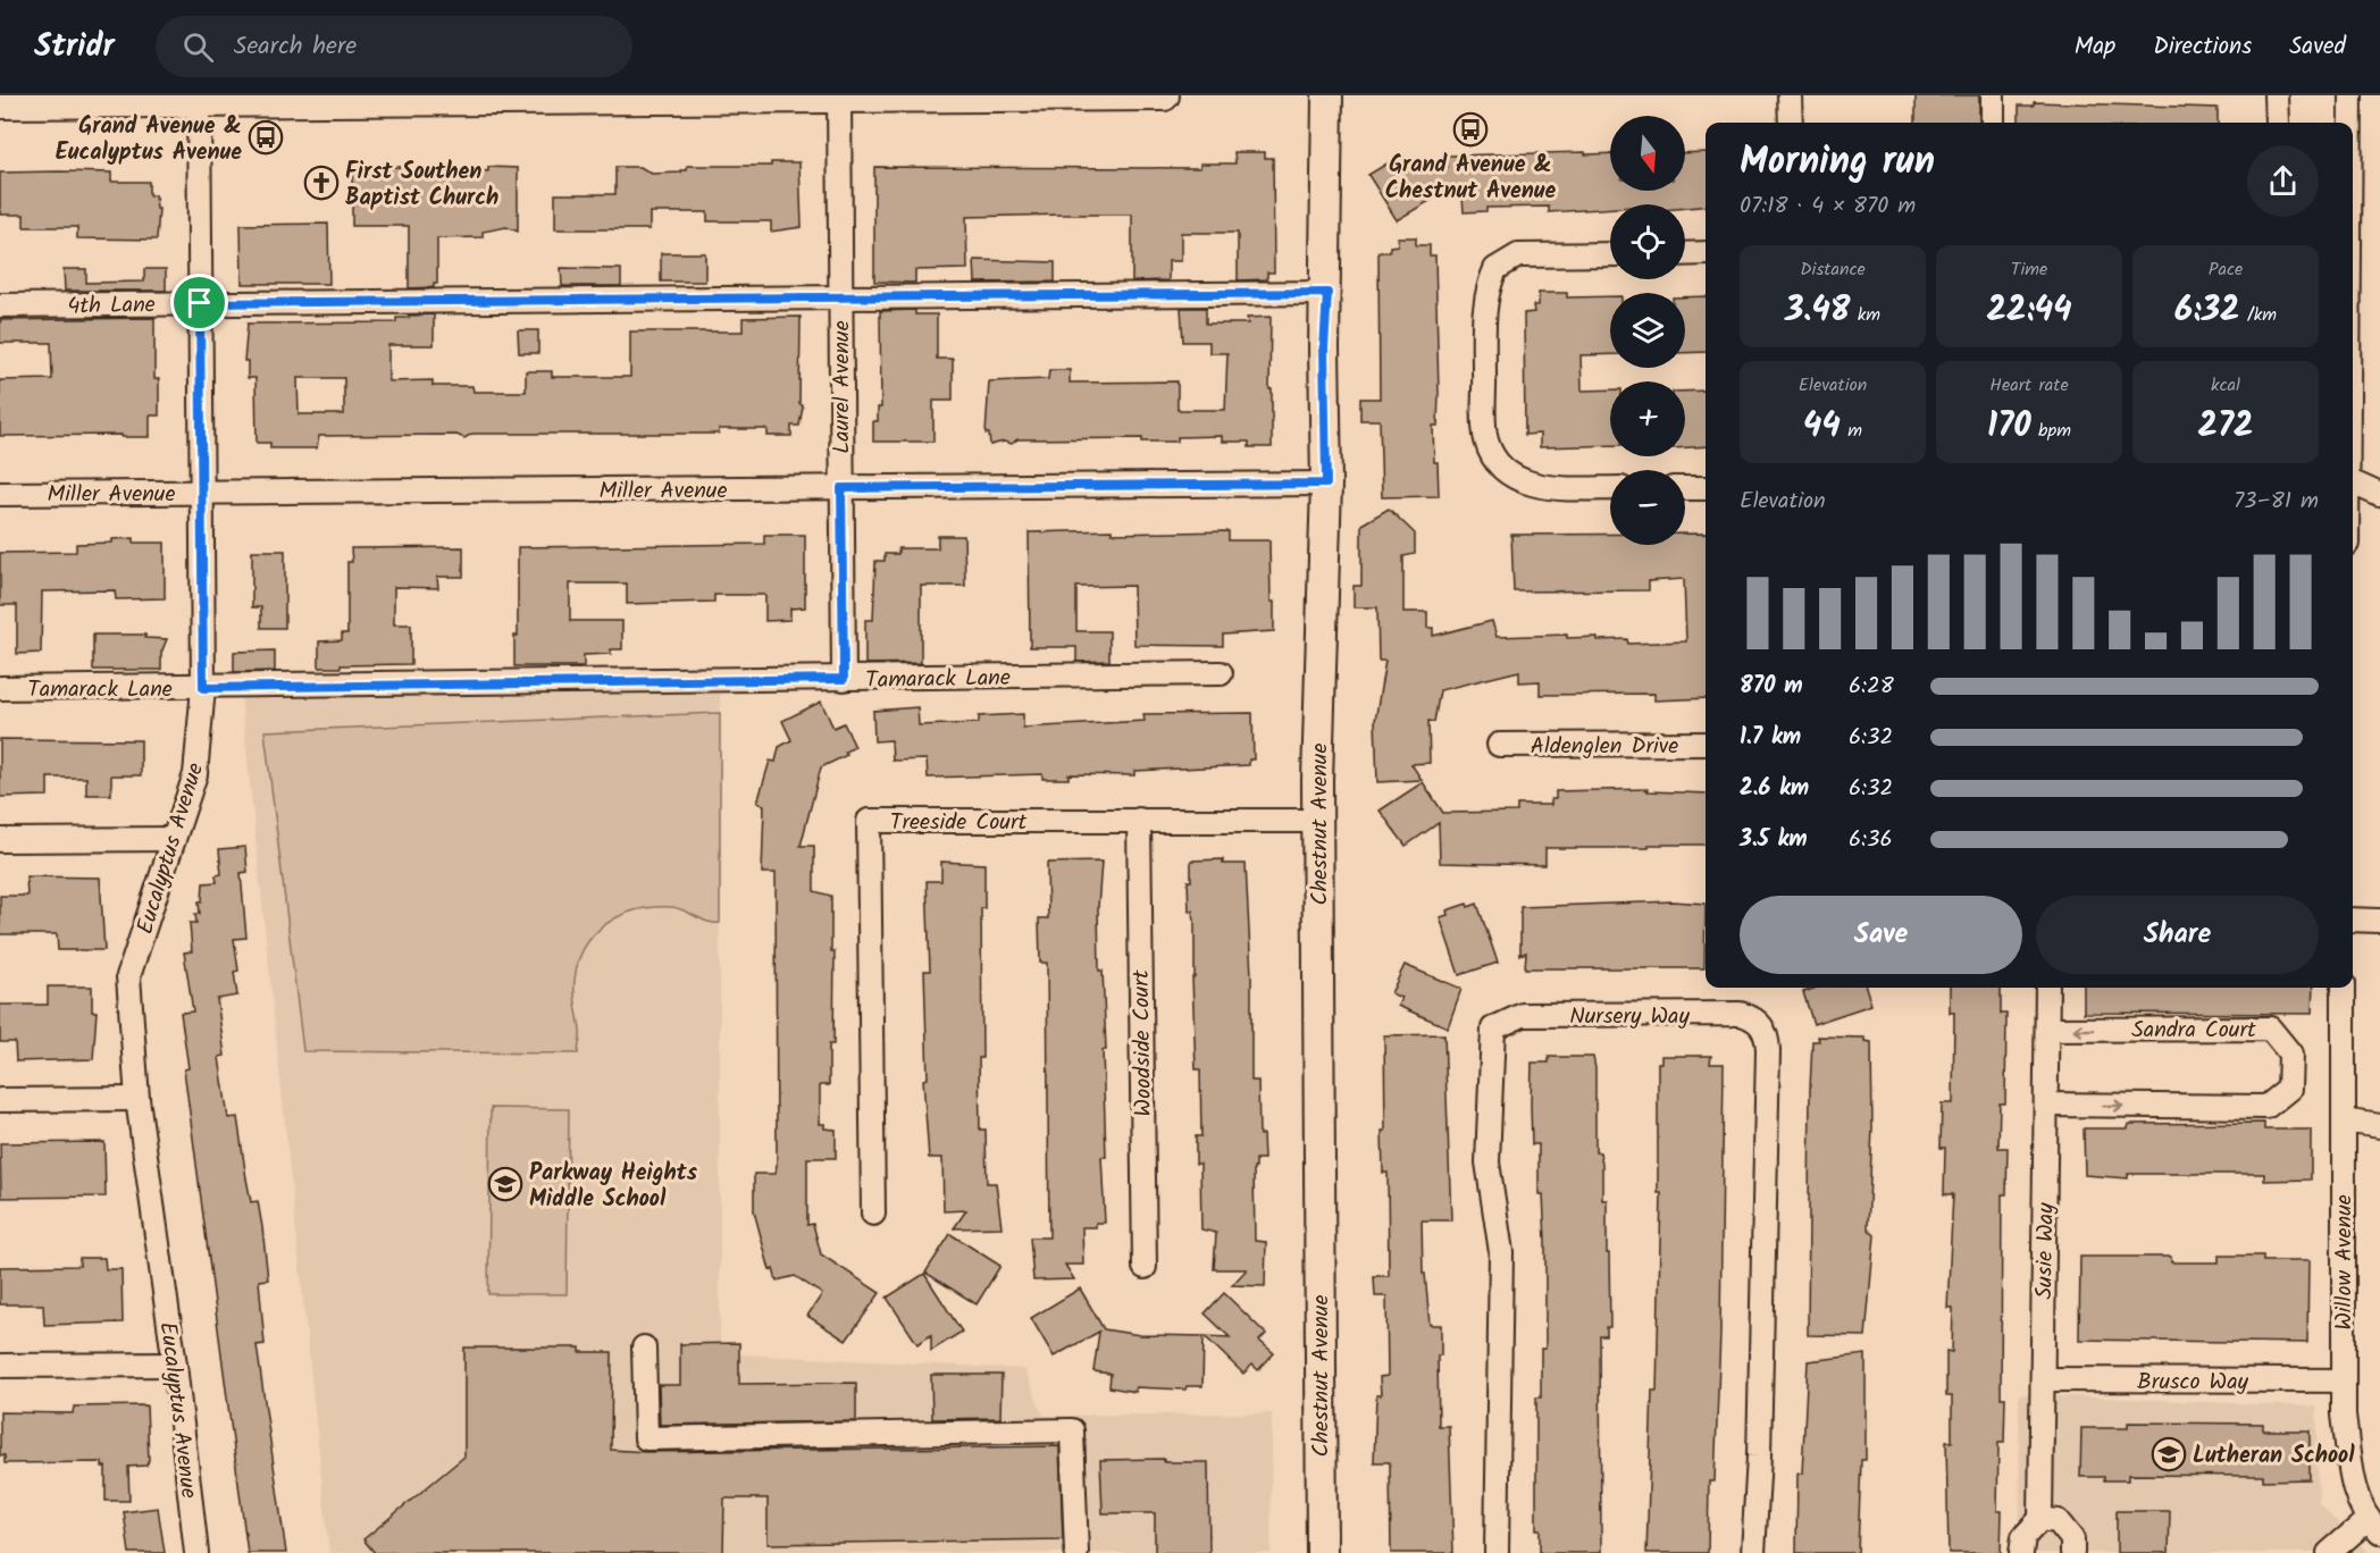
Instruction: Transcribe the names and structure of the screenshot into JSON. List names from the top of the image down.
{
  "streets": {
    "main road": ["Chestnut Avenue"],
    "street": [
      "4th Lane",
      "Laurel Avenue",
      "Miller Avenue",
      "Tamarack Lane",
      "Aldenglen Drive",
      "Treeside Court",
      "Eucalyptus Avenue",
      "Nursery Way",
      "Sandra Court",
      "Woodside Court",
      "Susie Way",
      "Willow Avenue",
      "Brusco Way"
    ]
  },
  "crossings": [
    ["4th Lane", "Laurel Avenue"],
    ["4th Lane", "Chestnut Avenue"],
    ["4th Lane", "Eucalyptus Avenue"],
    ["Laurel Avenue", "Miller Avenue"],
    ["Laurel Avenue", "Tamarack Lane"],
    ["Miller Avenue", "Chestnut Avenue"],
    ["Miller Avenue", "Eucalyptus Avenue"],
    ["Tamarack Lane", "Eucalyptus Avenue"],
    ["Treeside Court", "Chestnut Avenue"],
    ["Treeside Court", "Woodside Court"],
    ["Sandra Court", "Susie Way"],
    ["Susie Way", "Brusco Way"],
    ["Willow Avenue", "Brusco Way"]
  ],
  "places": {
    "bus stop": ["Grand Avenue & Chestnut Avenue", "Grand Avenue & Eucalyptus Avenue"],
    "church": ["First Southen Baptist Church"],
    "school or university": ["Parkway Heights Middle School", "Lutheran School"]
  },
  "north": "bottom",
  "page": {
    "header": "Stridr",
    "search": "Search here",
    "nav": ["Map", "Directions", "Saved"],
    "map_buttons": ["+", "−"],
    "heading": ["Morning run", "07:18 · 4 × 870 m"],
    "stats": [
      ["Distance", "3.48 km"],
      ["Time", "22:44"],
      ["Pace", "6:32 /km"],
      ["Elevation", "44 m"],
      ["Heart rate", "170 bpm"],
      ["kcal", "272"]
    ],
    "chart": ["Elevation", "73–81 m"],
    "list": [
      {
        "name": "870 m",
        "note": "6:28"
      },
      {
        "name": "1.7 km",
        "note": "6:32"
      },
      {
        "name": "2.6 km",
        "note": "6:32"
      },
      {
        "name": "3.5 km",
        "note": "6:36"
      }
    ],
    "buttons": ["Save", "Share"]
  }
}
